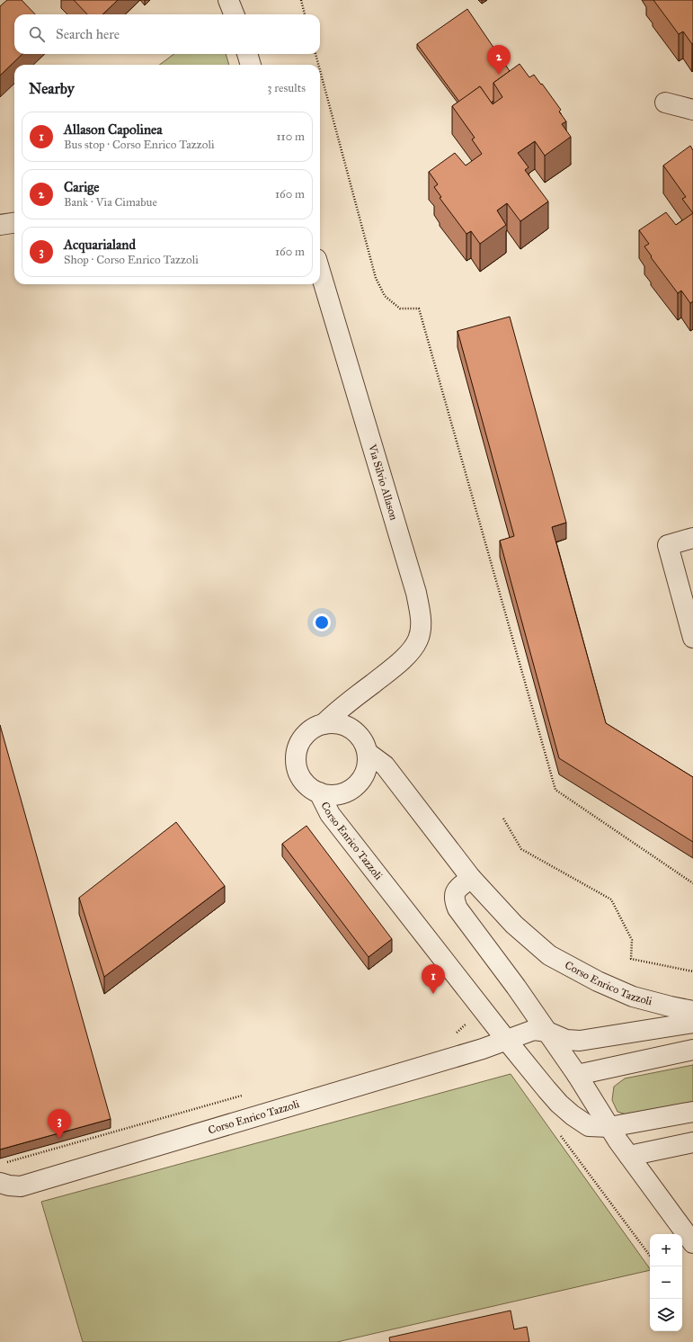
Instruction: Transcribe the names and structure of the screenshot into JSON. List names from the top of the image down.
{
  "streets": {
    "street": ["Via Silvio Allason", "Corso Enrico Tazzoli"]
  },
  "crossings": [
    ["Via Silvio Allason", "Corso Enrico Tazzoli"]
  ],
  "page": {
    "search": "Search here",
    "pins": ["2", "1", "3"],
    "heading": ["Nearby", "3 results"],
    "list": [
      {
        "mark": "1",
        "name": "Allason Capolinea",
        "note": "Bus stop · Corso Enrico Tazzoli",
        "value": "110 m"
      },
      {
        "mark": "2",
        "name": "Carige",
        "note": "Bank · Via Cimabue",
        "value": "160 m"
      },
      {
        "mark": "3",
        "name": "Acquarialand",
        "note": "Shop · Corso Enrico Tazzoli",
        "value": "160 m"
      }
    ],
    "map_buttons": ["+", "−"]
  }
}
